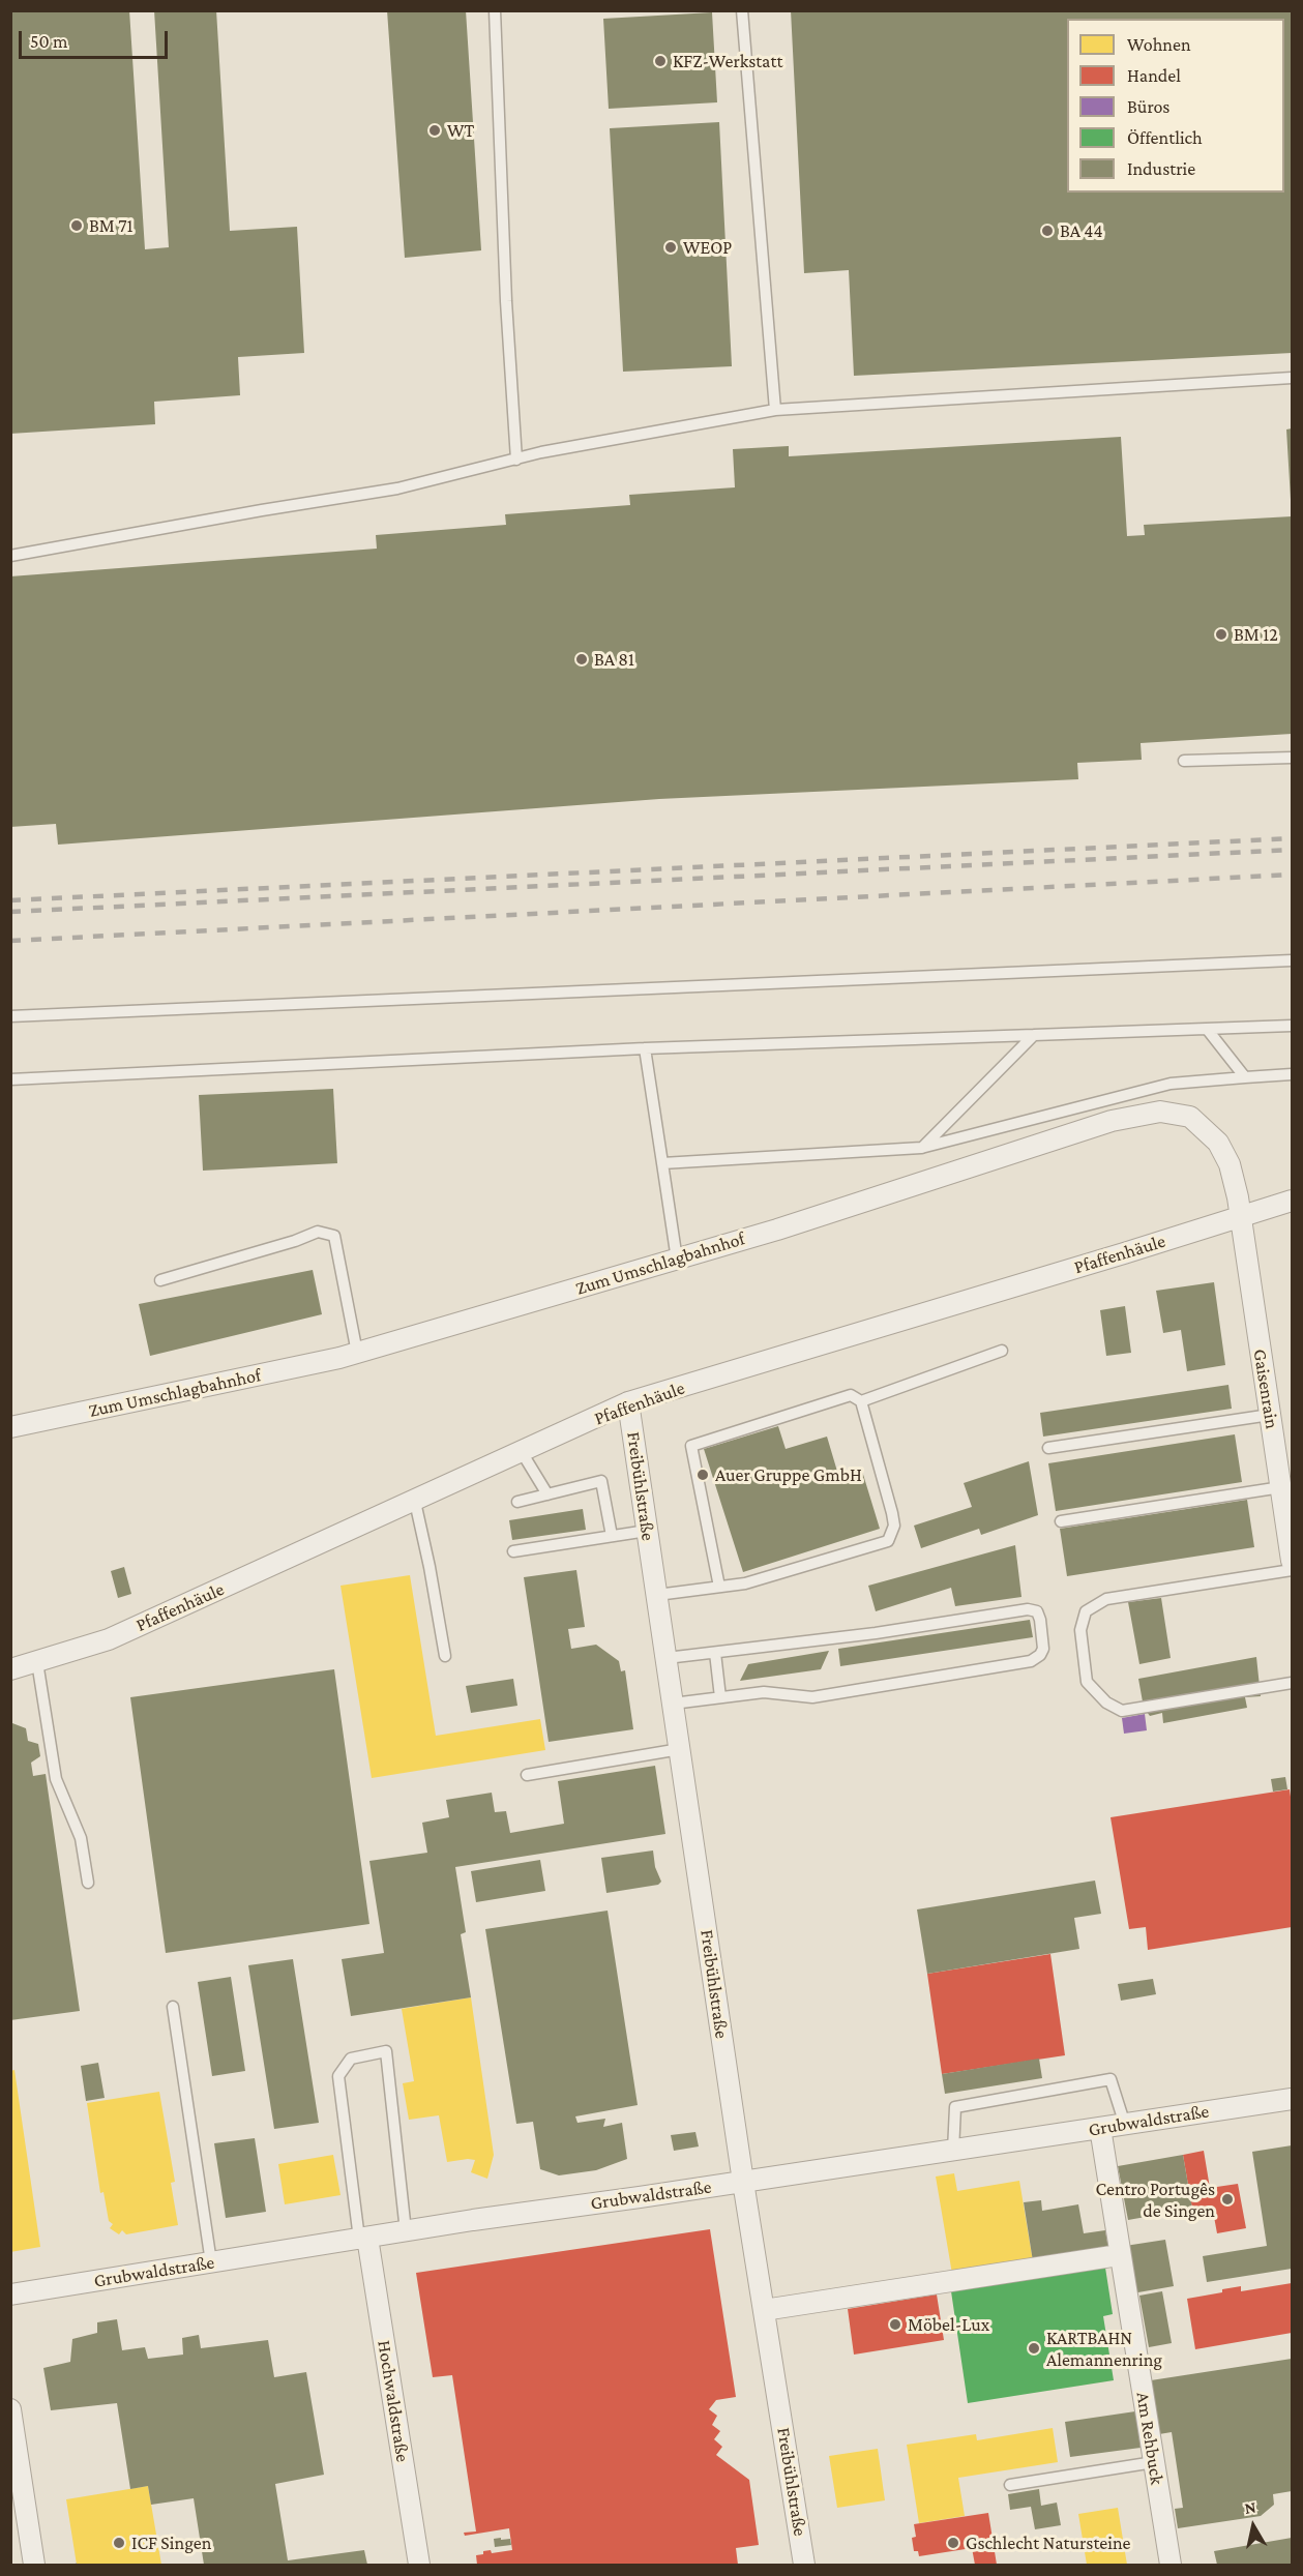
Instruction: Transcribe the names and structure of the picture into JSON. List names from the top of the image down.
{
  "streets": {
    "street": [
      "Pfaffenhäule",
      "Zum Umschlagbahnhof",
      "Gaisenrain",
      "Freibühlstraße",
      "Grubwaldstraße",
      "Hochwaldstraße",
      "Am Rehbuck"
    ]
  },
  "crossings": [
    ["Pfaffenhäule", "Zum Umschlagbahnhof"],
    ["Pfaffenhäule", "Gaisenrain"],
    ["Pfaffenhäule", "Freibühlstraße"],
    ["Zum Umschlagbahnhof", "Gaisenrain"],
    ["Freibühlstraße", "Grubwaldstraße"],
    ["Grubwaldstraße", "Hochwaldstraße"],
    ["Grubwaldstraße", "Am Rehbuck"]
  ],
  "places": [
    "KFZ-Werkstatt",
    "WT",
    "BM 71",
    "BA 44",
    "WEOP",
    "BM 12",
    "BA 81",
    "Auer Gruppe GmbH",
    "Centro Portugês de Singen",
    "Möbel-Lux",
    "KARTBAHN Alemannenring",
    "ICF Singen",
    "Gschlecht Natursteine"
  ],
  "legend": [
    "Wohnen",
    "Handel",
    "Büros",
    "Öffentlich",
    "Industrie"
  ],
  "scale_bar": "50 m",
  "north": "top"
}
